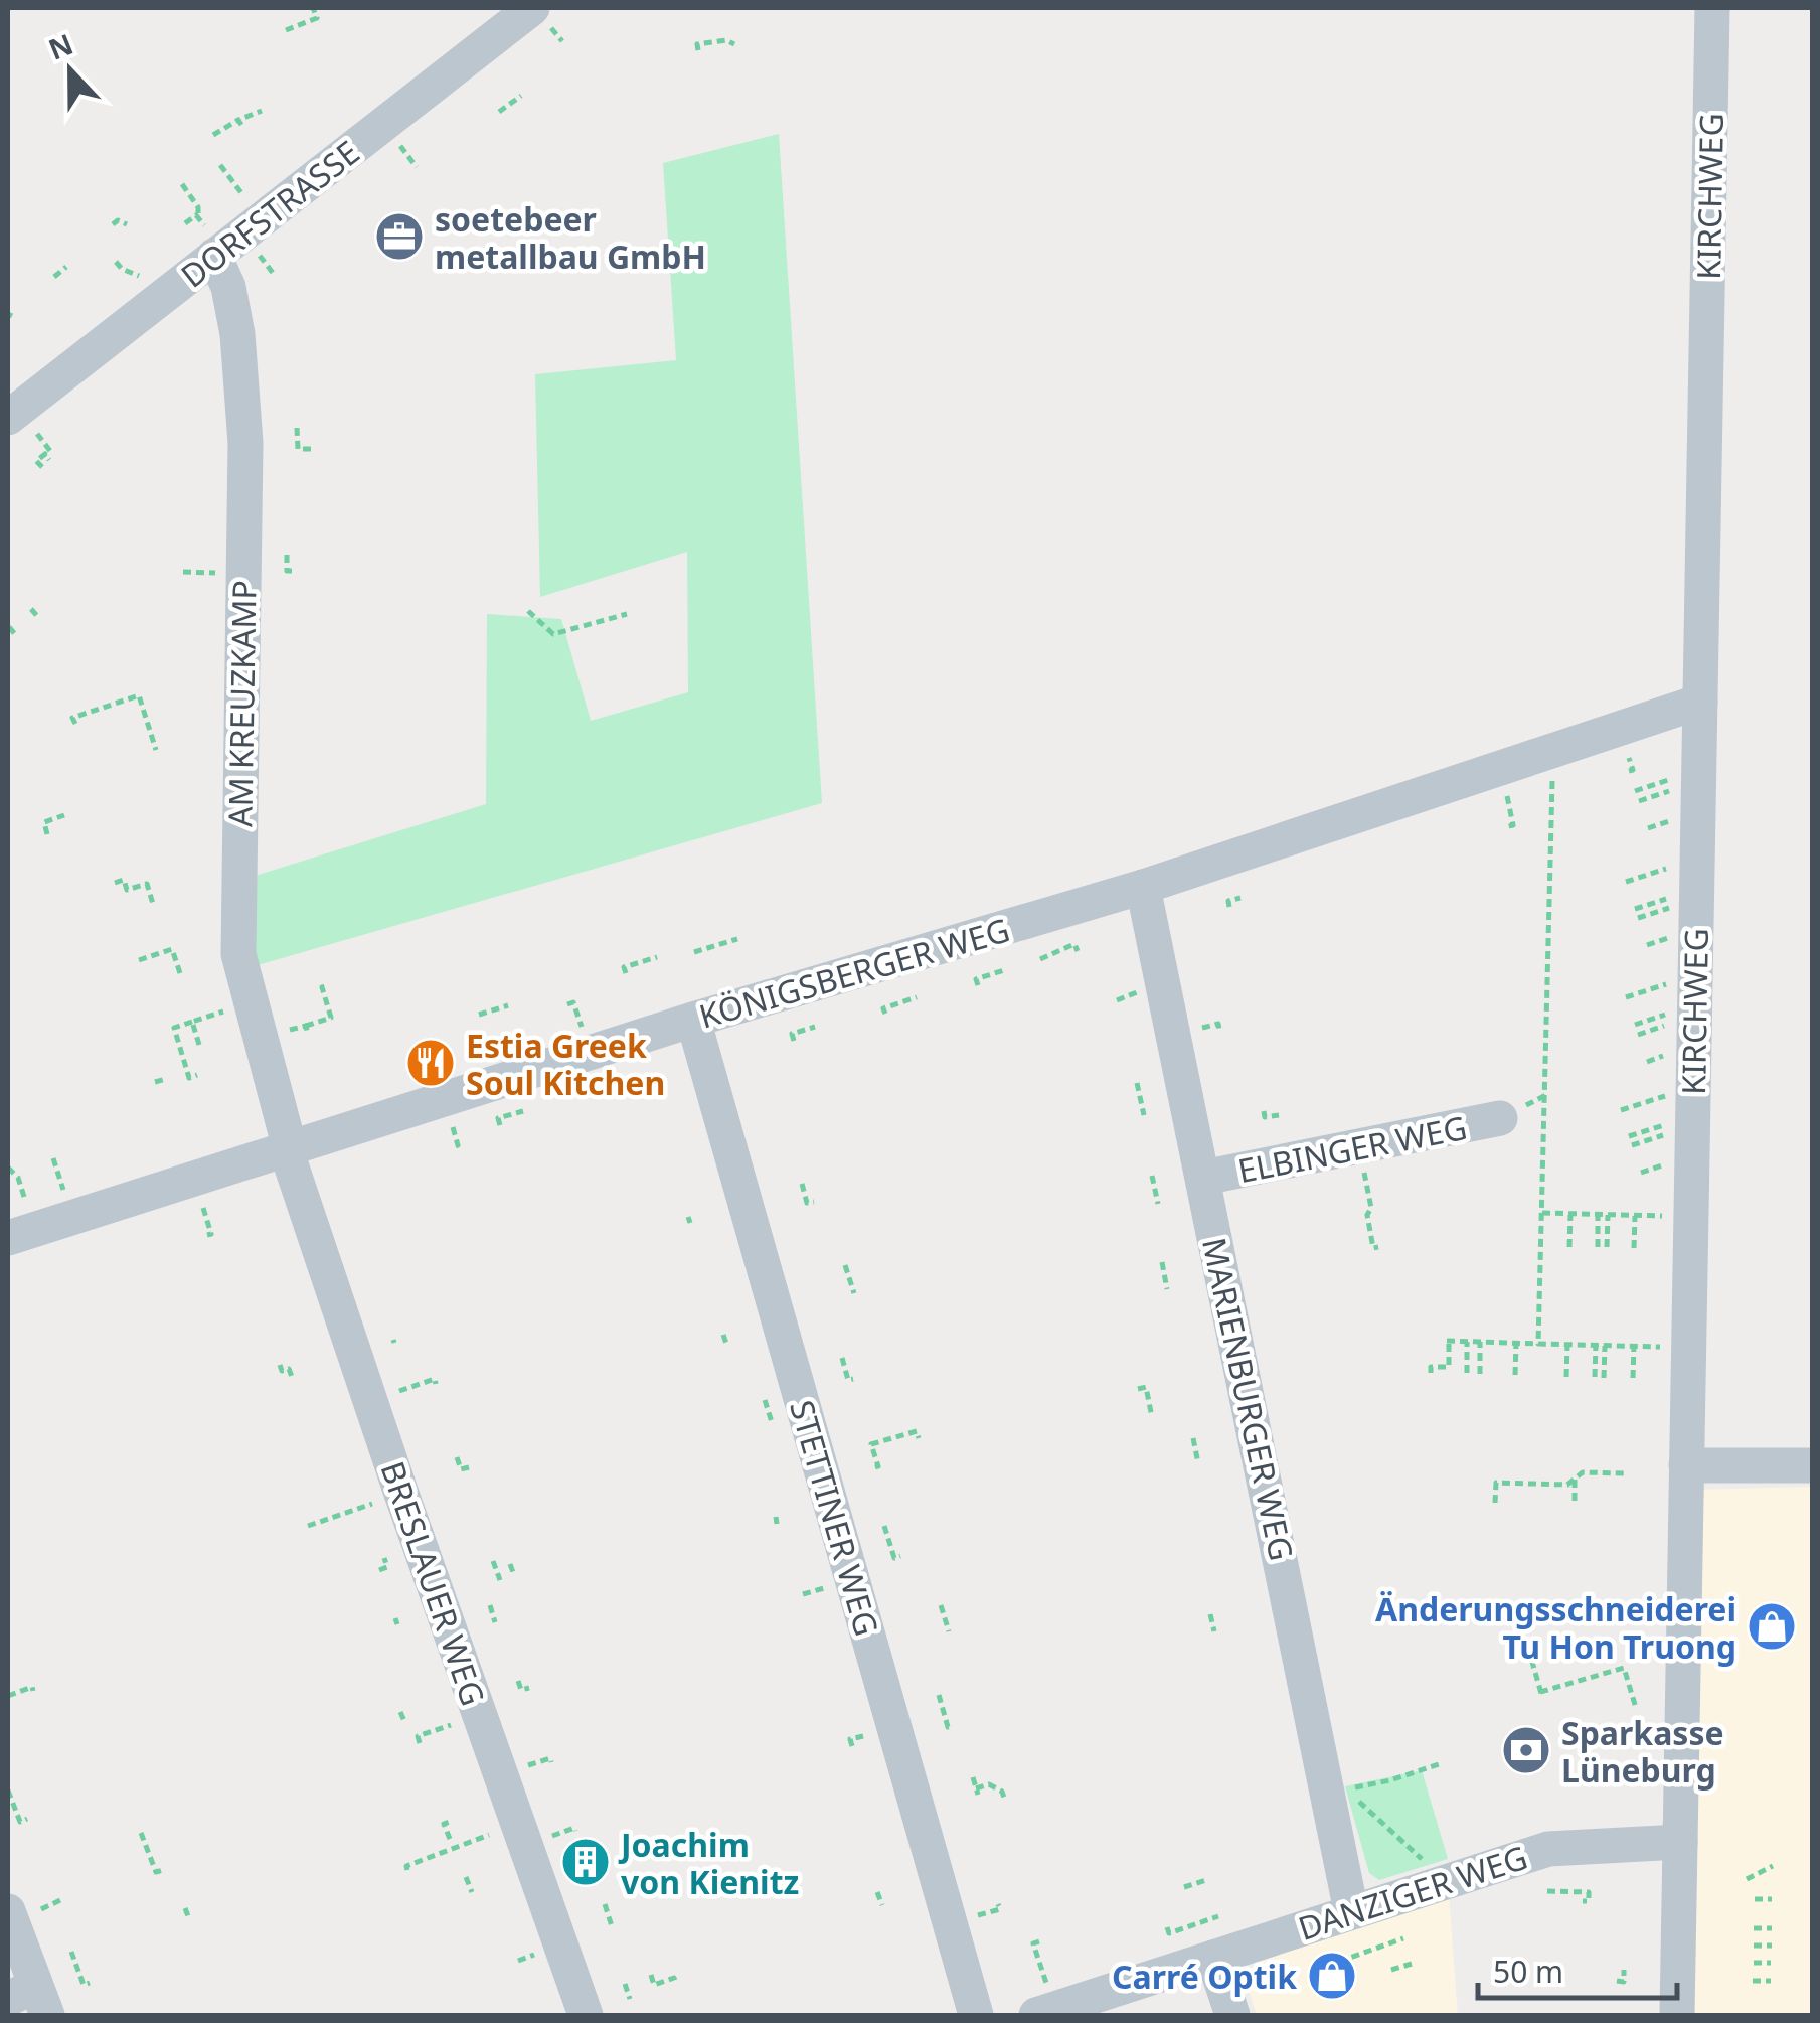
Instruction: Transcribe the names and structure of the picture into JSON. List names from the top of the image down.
{
  "streets": {
    "street": [
      "KIRCHWEG",
      "DORFSTRASSE",
      "AM KREUZKAMP",
      "KÖNIGSBERGER WEG",
      "ELBINGER WEG",
      "MARIENBURGER WEG",
      "STETTINER WEG",
      "BRESLAUER WEG",
      "DANZIGER WEG"
    ]
  },
  "crossings": [
    ["KIRCHWEG", "KÖNIGSBERGER WEG"],
    ["KIRCHWEG", "DANZIGER WEG"],
    ["DORFSTRASSE", "AM KREUZKAMP"],
    ["AM KREUZKAMP", "KÖNIGSBERGER WEG"],
    ["AM KREUZKAMP", "BRESLAUER WEG"],
    ["KÖNIGSBERGER WEG", "MARIENBURGER WEG"],
    ["KÖNIGSBERGER WEG", "STETTINER WEG"],
    ["KÖNIGSBERGER WEG", "BRESLAUER WEG"],
    ["ELBINGER WEG", "MARIENBURGER WEG"],
    ["MARIENBURGER WEG", "DANZIGER WEG"]
  ],
  "places": {
    "office": ["soetebeer metallbau GmbH"],
    "restaurant": ["Estia Greek Soul Kitchen"],
    "shop": ["Änderungsschneiderei Tu Hon Truong", "Carré Optik"],
    "bank": ["Sparkasse Lüneburg"],
    "building": ["Joachim von Kienitz"]
  },
  "scale_bar": "50 m",
  "north": "top"
}
